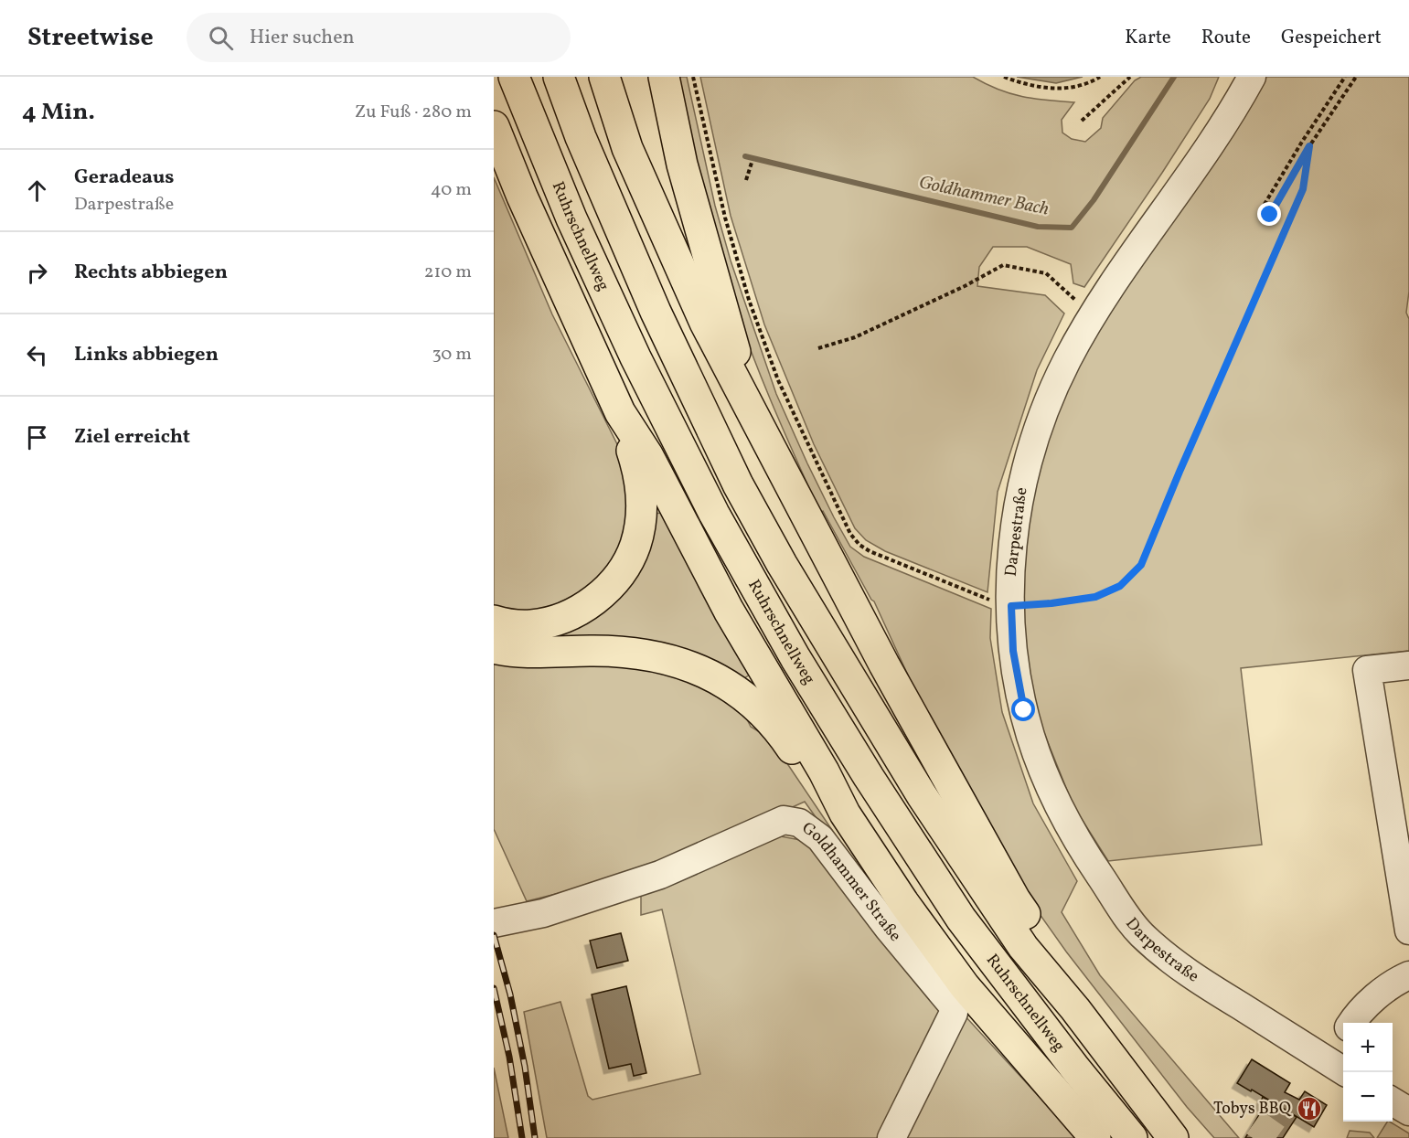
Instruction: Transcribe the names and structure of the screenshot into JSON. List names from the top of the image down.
{
  "streets": {
    "highway": ["Ruhrschnellweg"],
    "street": ["Darpestraße", "Goldhammer Straße"]
  },
  "water": ["Goldhammer Bach"],
  "places": {
    "restaurant": ["Tobys BBQ"]
  },
  "page": {
    "header": "Streetwise",
    "search": "Hier suchen",
    "nav": ["Karte", "Route", "Gespeichert"],
    "heading": ["4 Min.", "Zu Fuß · 280 m"],
    "list": [
      ["Geradeaus", "Darpestraße", "40 m"],
      ["Rechts abbiegen", "210 m"],
      ["Links abbiegen", "30 m"],
      "Ziel erreicht"
    ],
    "map_buttons": ["+", "−"]
  }
}
